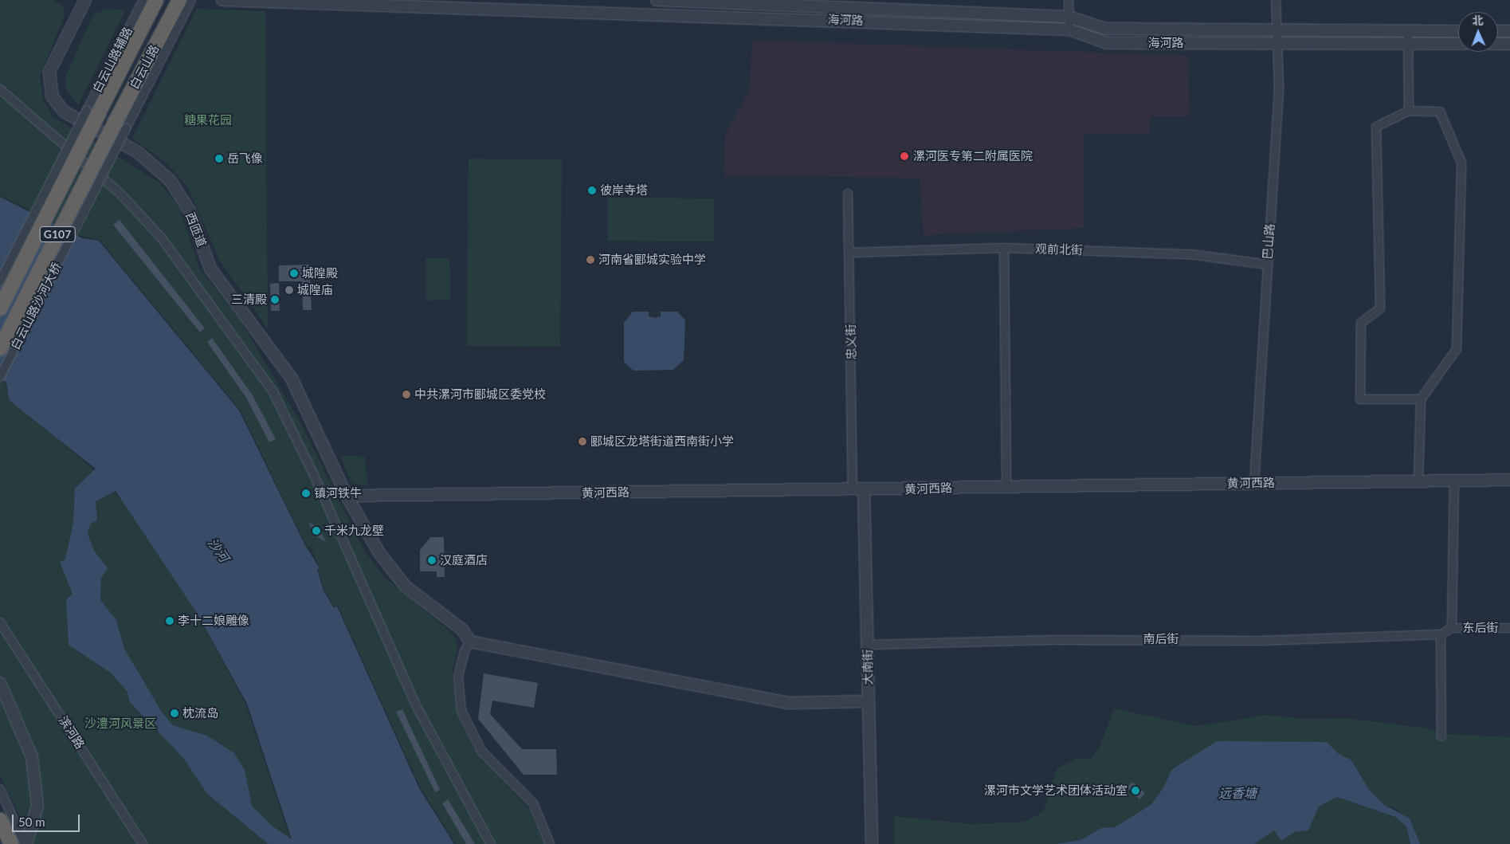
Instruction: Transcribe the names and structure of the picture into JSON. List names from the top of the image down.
{
  "streets": {
    "highway": ["白云山路", "G107", "白云山路沙河大桥"],
    "street": [
      "海河路",
      "西匝道",
      "巴山路",
      "观前北街",
      "忠义街",
      "黄河西路",
      "东后街",
      "南后街",
      "大南街",
      "滨河路"
    ]
  },
  "crossings": [
    ["海河路", "巴山路"],
    ["白云山路", "G107"],
    ["白云山路", "白云山路沙河大桥"],
    ["西匝道", "黄河西路"],
    ["巴山路", "观前北街"],
    ["巴山路", "黄河西路"],
    ["观前北街", "忠义街"],
    ["忠义街", "黄河西路"],
    ["黄河西路", "大南街"],
    ["东后街", "南后街"],
    ["南后街", "大南街"]
  ],
  "water": ["沙河", "远香塘"],
  "parks": ["糖果花园", "沙澧河风景区"],
  "places": [
    "漯河医专第二附属医院",
    "岳飞像",
    "彼岸寺塔",
    "河南省郾城实验中学",
    "城隍殿",
    "城隍庙",
    "三清殿",
    "中共漯河市郾城区委党校",
    "郾城区龙塔街道西南街小学",
    "镇河铁牛",
    "千米九龙壁",
    "汉庭酒店",
    "李十二娘雕像",
    "枕流岛",
    "漯河市文学艺术团体活动室"
  ],
  "scale_bar": "50 m",
  "north": "top"
}
